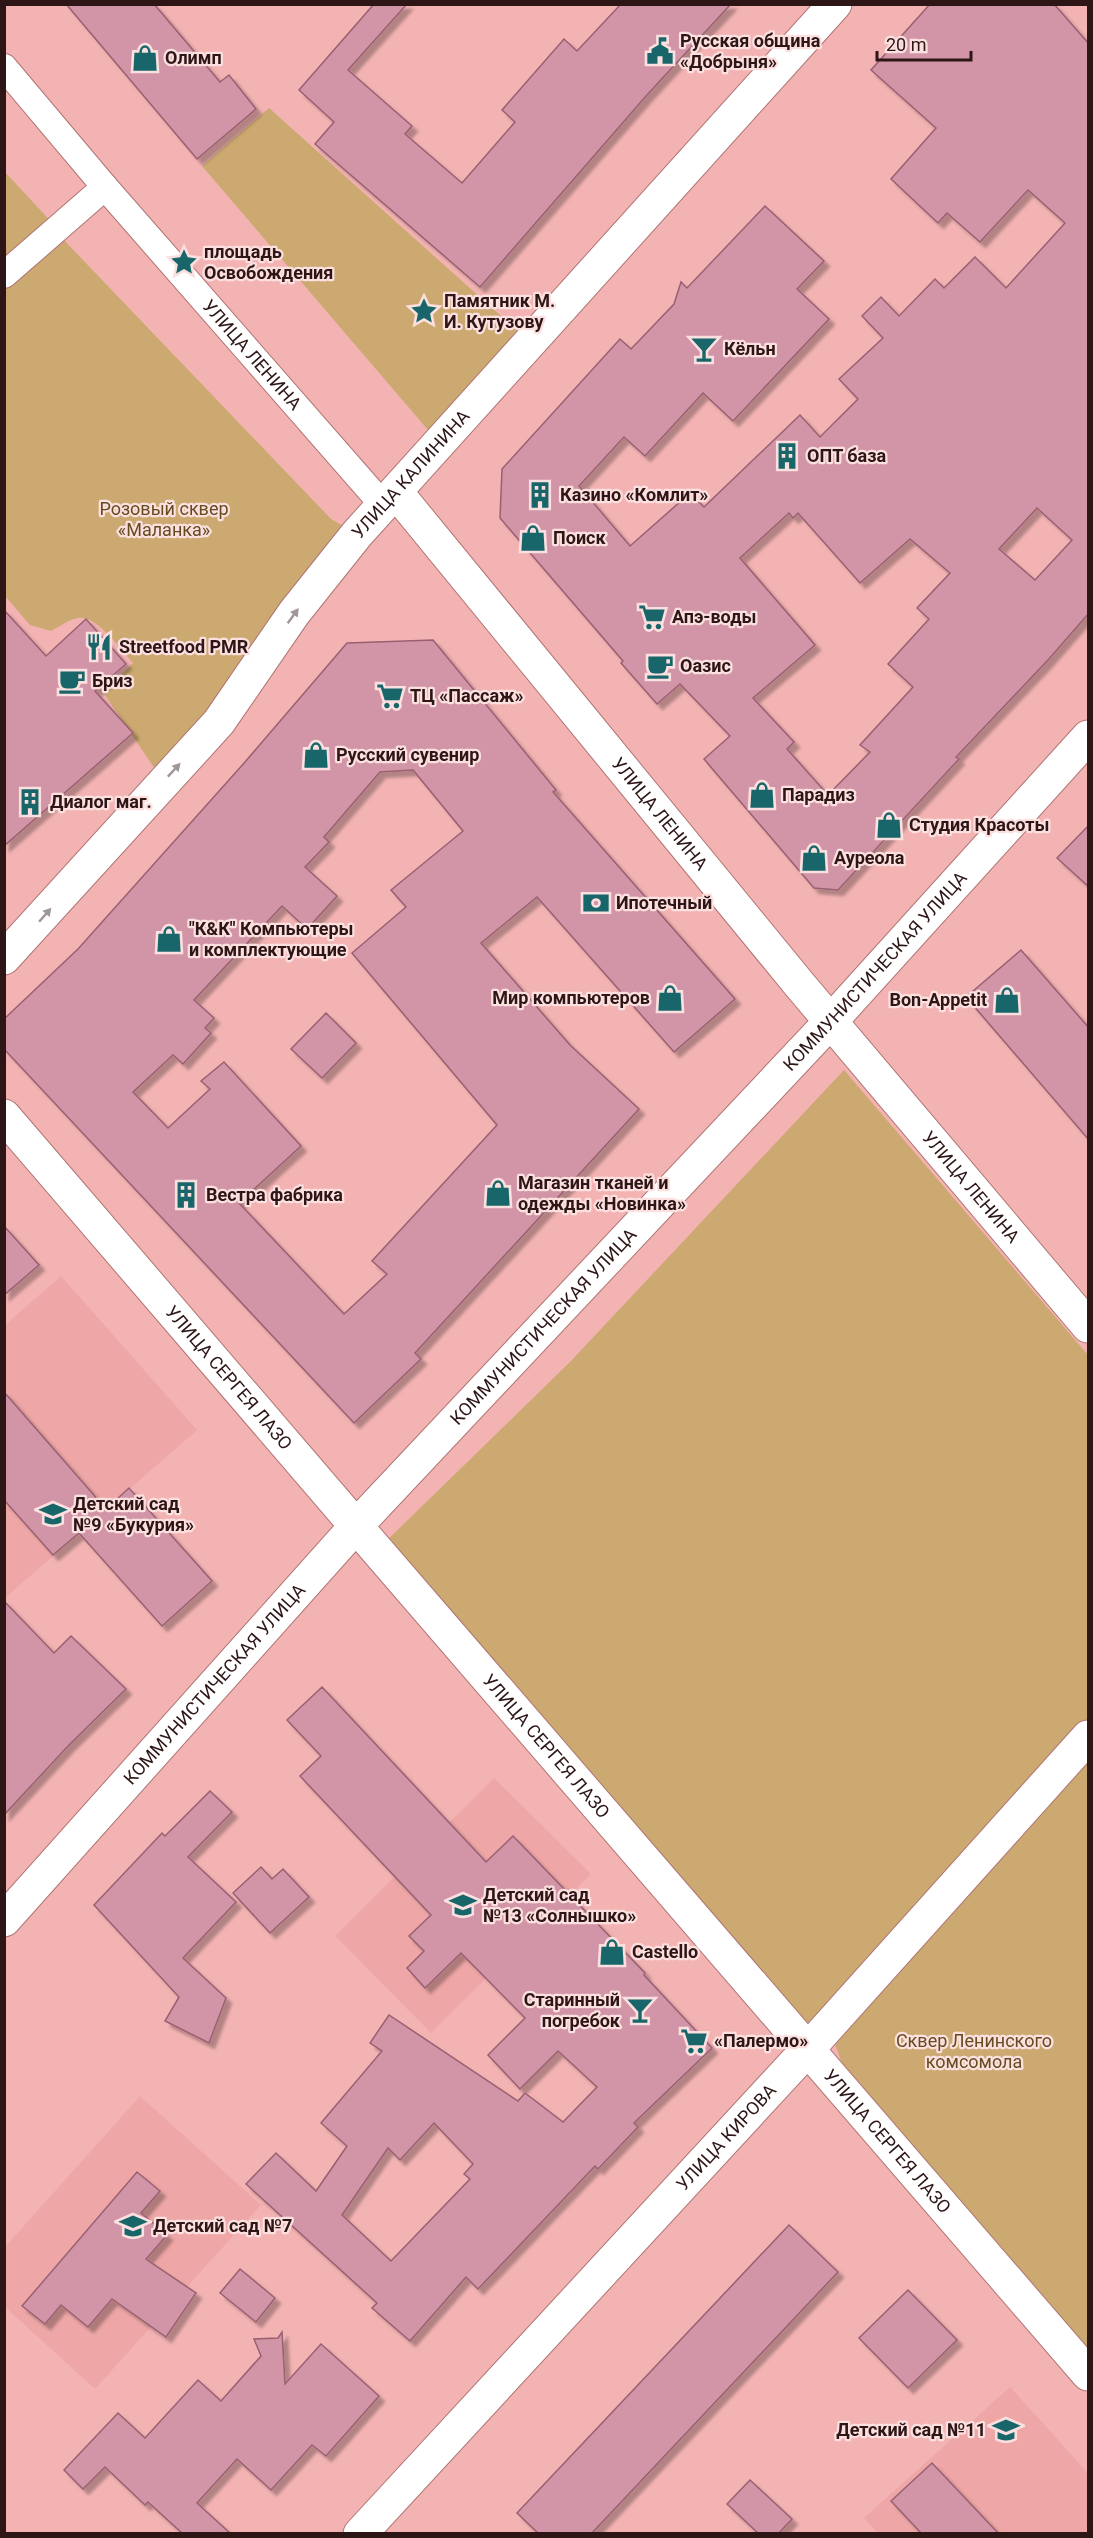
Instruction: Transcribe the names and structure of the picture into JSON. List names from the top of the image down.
{
  "streets": {
    "street": [
      "УЛИЦА ЛЕНИНА",
      "УЛИЦА КАЛИНИНА",
      "КОММУНИСТИЧЕСКАЯ УЛИЦА",
      "УЛИЦА СЕРГЕЯ ЛАЗО",
      "УЛИЦА КИРОВА"
    ]
  },
  "crossings": [
    ["УЛИЦА ЛЕНИНА", "УЛИЦА КАЛИНИНА"],
    ["УЛИЦА ЛЕНИНА", "КОММУНИСТИЧЕСКАЯ УЛИЦА"],
    ["КОММУНИСТИЧЕСКАЯ УЛИЦА", "УЛИЦА СЕРГЕЯ ЛАЗО"],
    ["УЛИЦА СЕРГЕЯ ЛАЗО", "УЛИЦА КИРОВА"]
  ],
  "one_way": ["УЛИЦА КАЛИНИНА"],
  "parks": ["Розовый сквер «Маланка»", "Сквер Ленинского комсомола"],
  "places": {
    "public building": ["Русская община «Добрыня»"],
    "shop": [
      "Олимп",
      "Поиск",
      "Русский сувенир",
      "Парадиз",
      "Студия Красоты",
      "Ауреола",
      "\"К&К\" Компьютеры и комплектующие",
      "Мир компьютеров",
      "Bon-Appetit",
      "Магазин тканей и одежды «Новинка»",
      "Castello"
    ],
    "place": ["площадь Освобождения", "Памятник М. И. Кутузову"],
    "bar": ["Кёльн", "Старинный погребок"],
    "building": [
      "ОПТ база",
      "Казино «Комлит»",
      "Диалог маг.",
      "Вестра фабрика"
    ],
    "supermarket": ["Апэ-воды", "ТЦ «Пассаж»", "«Палермо»"],
    "restaurant": ["Streetfood PMR"],
    "cafe": ["Оазис", "Бриз"],
    "bank": ["Ипотечный"],
    "school or university": [
      "Детский сад №9 «Букурия»",
      "Детский сад №13 «Солнышко»",
      "Детский сад №7",
      "Детский сад №11"
    ]
  },
  "scale_bar": "20 m"
}
